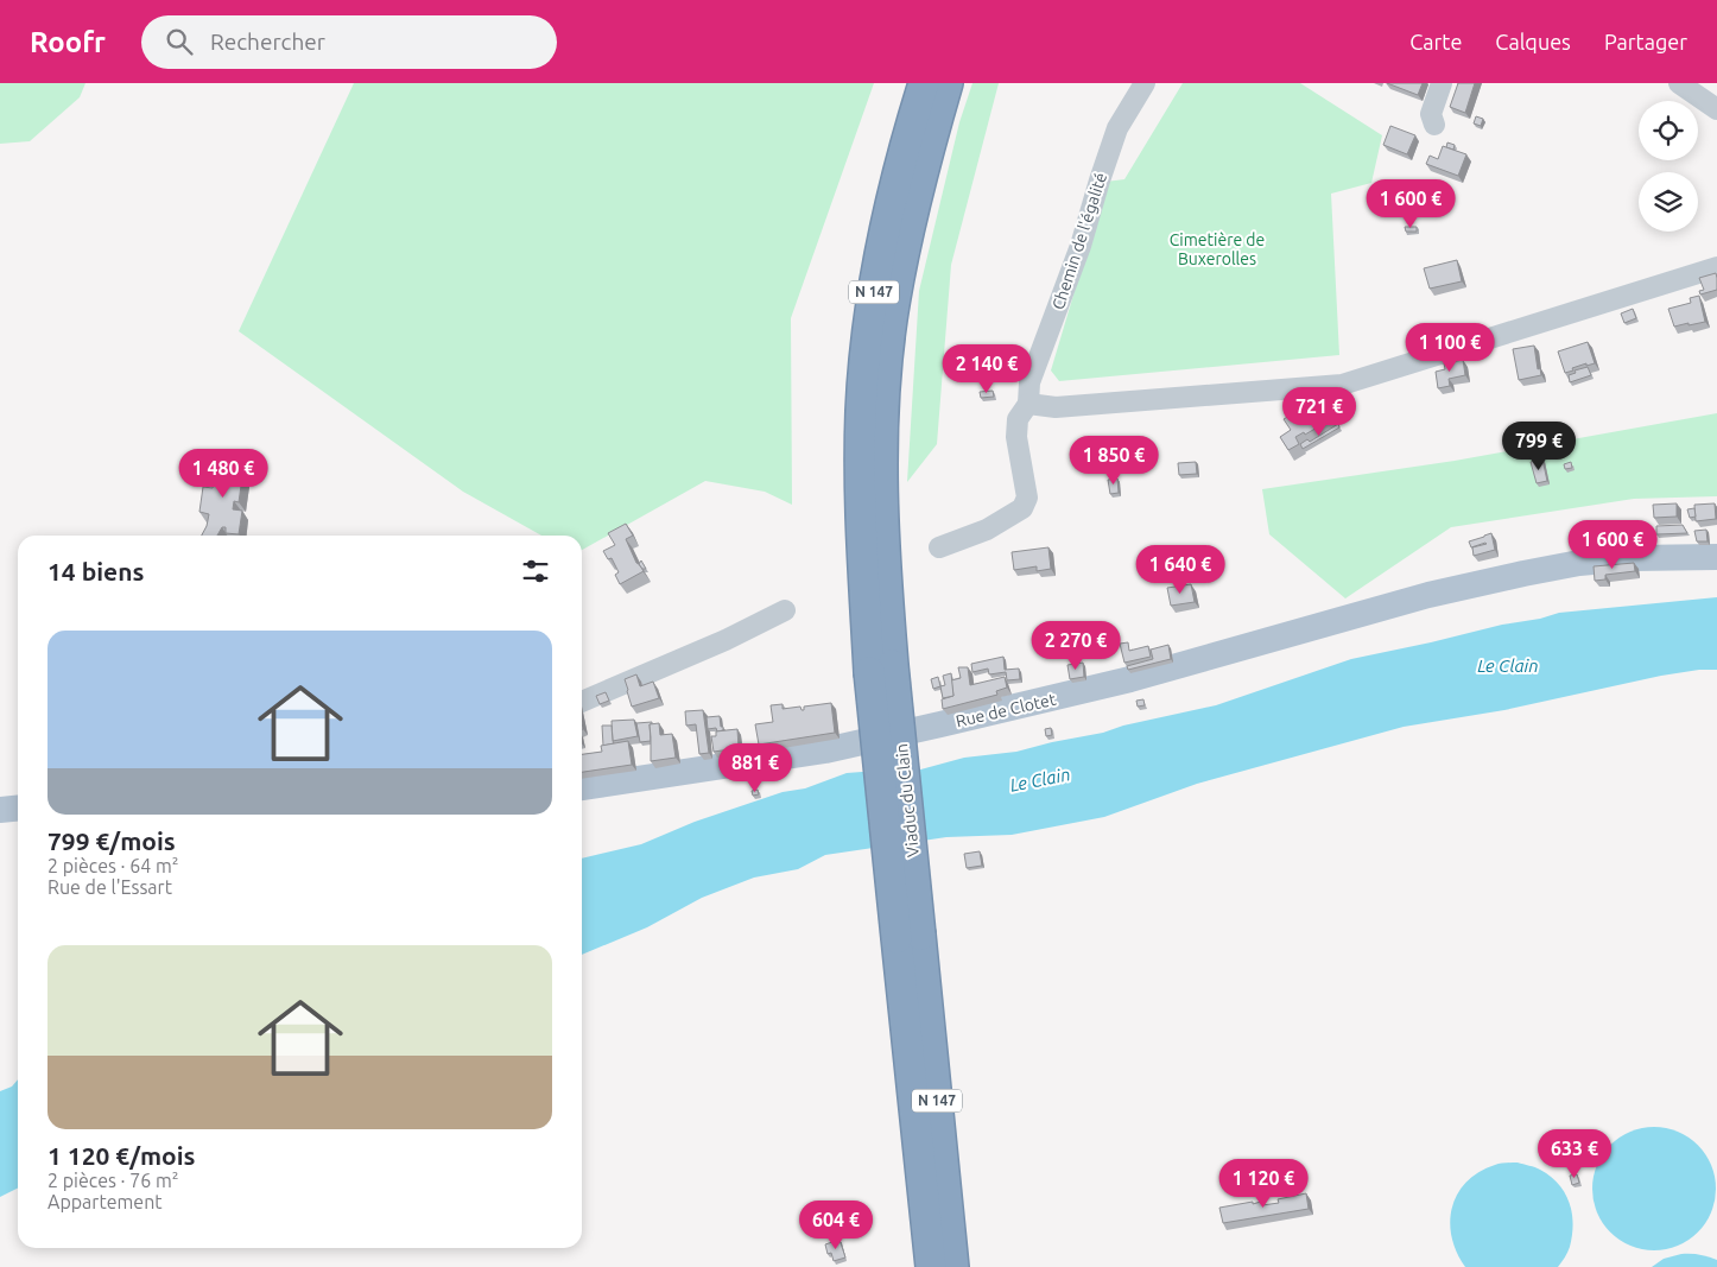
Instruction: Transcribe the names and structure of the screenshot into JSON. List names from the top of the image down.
{
  "streets": {
    "highway": ["N 147", "Viaduc du Clain"],
    "main road": ["Rue de Clotet"],
    "street": ["Chemin de l'égalité"]
  },
  "crossings": [
    ["N 147", "Viaduc du Clain"]
  ],
  "water": ["Le Clain"],
  "parks": ["Cimetière de Buxerolles"],
  "page": {
    "header": "Roofr",
    "search": "Rechercher",
    "nav": ["Carte", "Calques", "Partager"],
    "price": [
      "1 600 €",
      "1 100 €",
      "2 140 €",
      "721 €",
      "799 €",
      "1 850 €",
      "1 480 €",
      "1 600 €",
      "1 640 €",
      "2 270 €",
      "881 €",
      "633 €",
      "1 120 €",
      "604 €"
    ],
    "heading": "14 biens",
    "list": [
      {
        "name": "799 €/mois",
        "note": "2 pièces · 64 m² · Rue de l'Essart"
      },
      {
        "name": "1 120 €/mois",
        "note": "2 pièces · 76 m² · Appartement"
      }
    ]
  }
}
